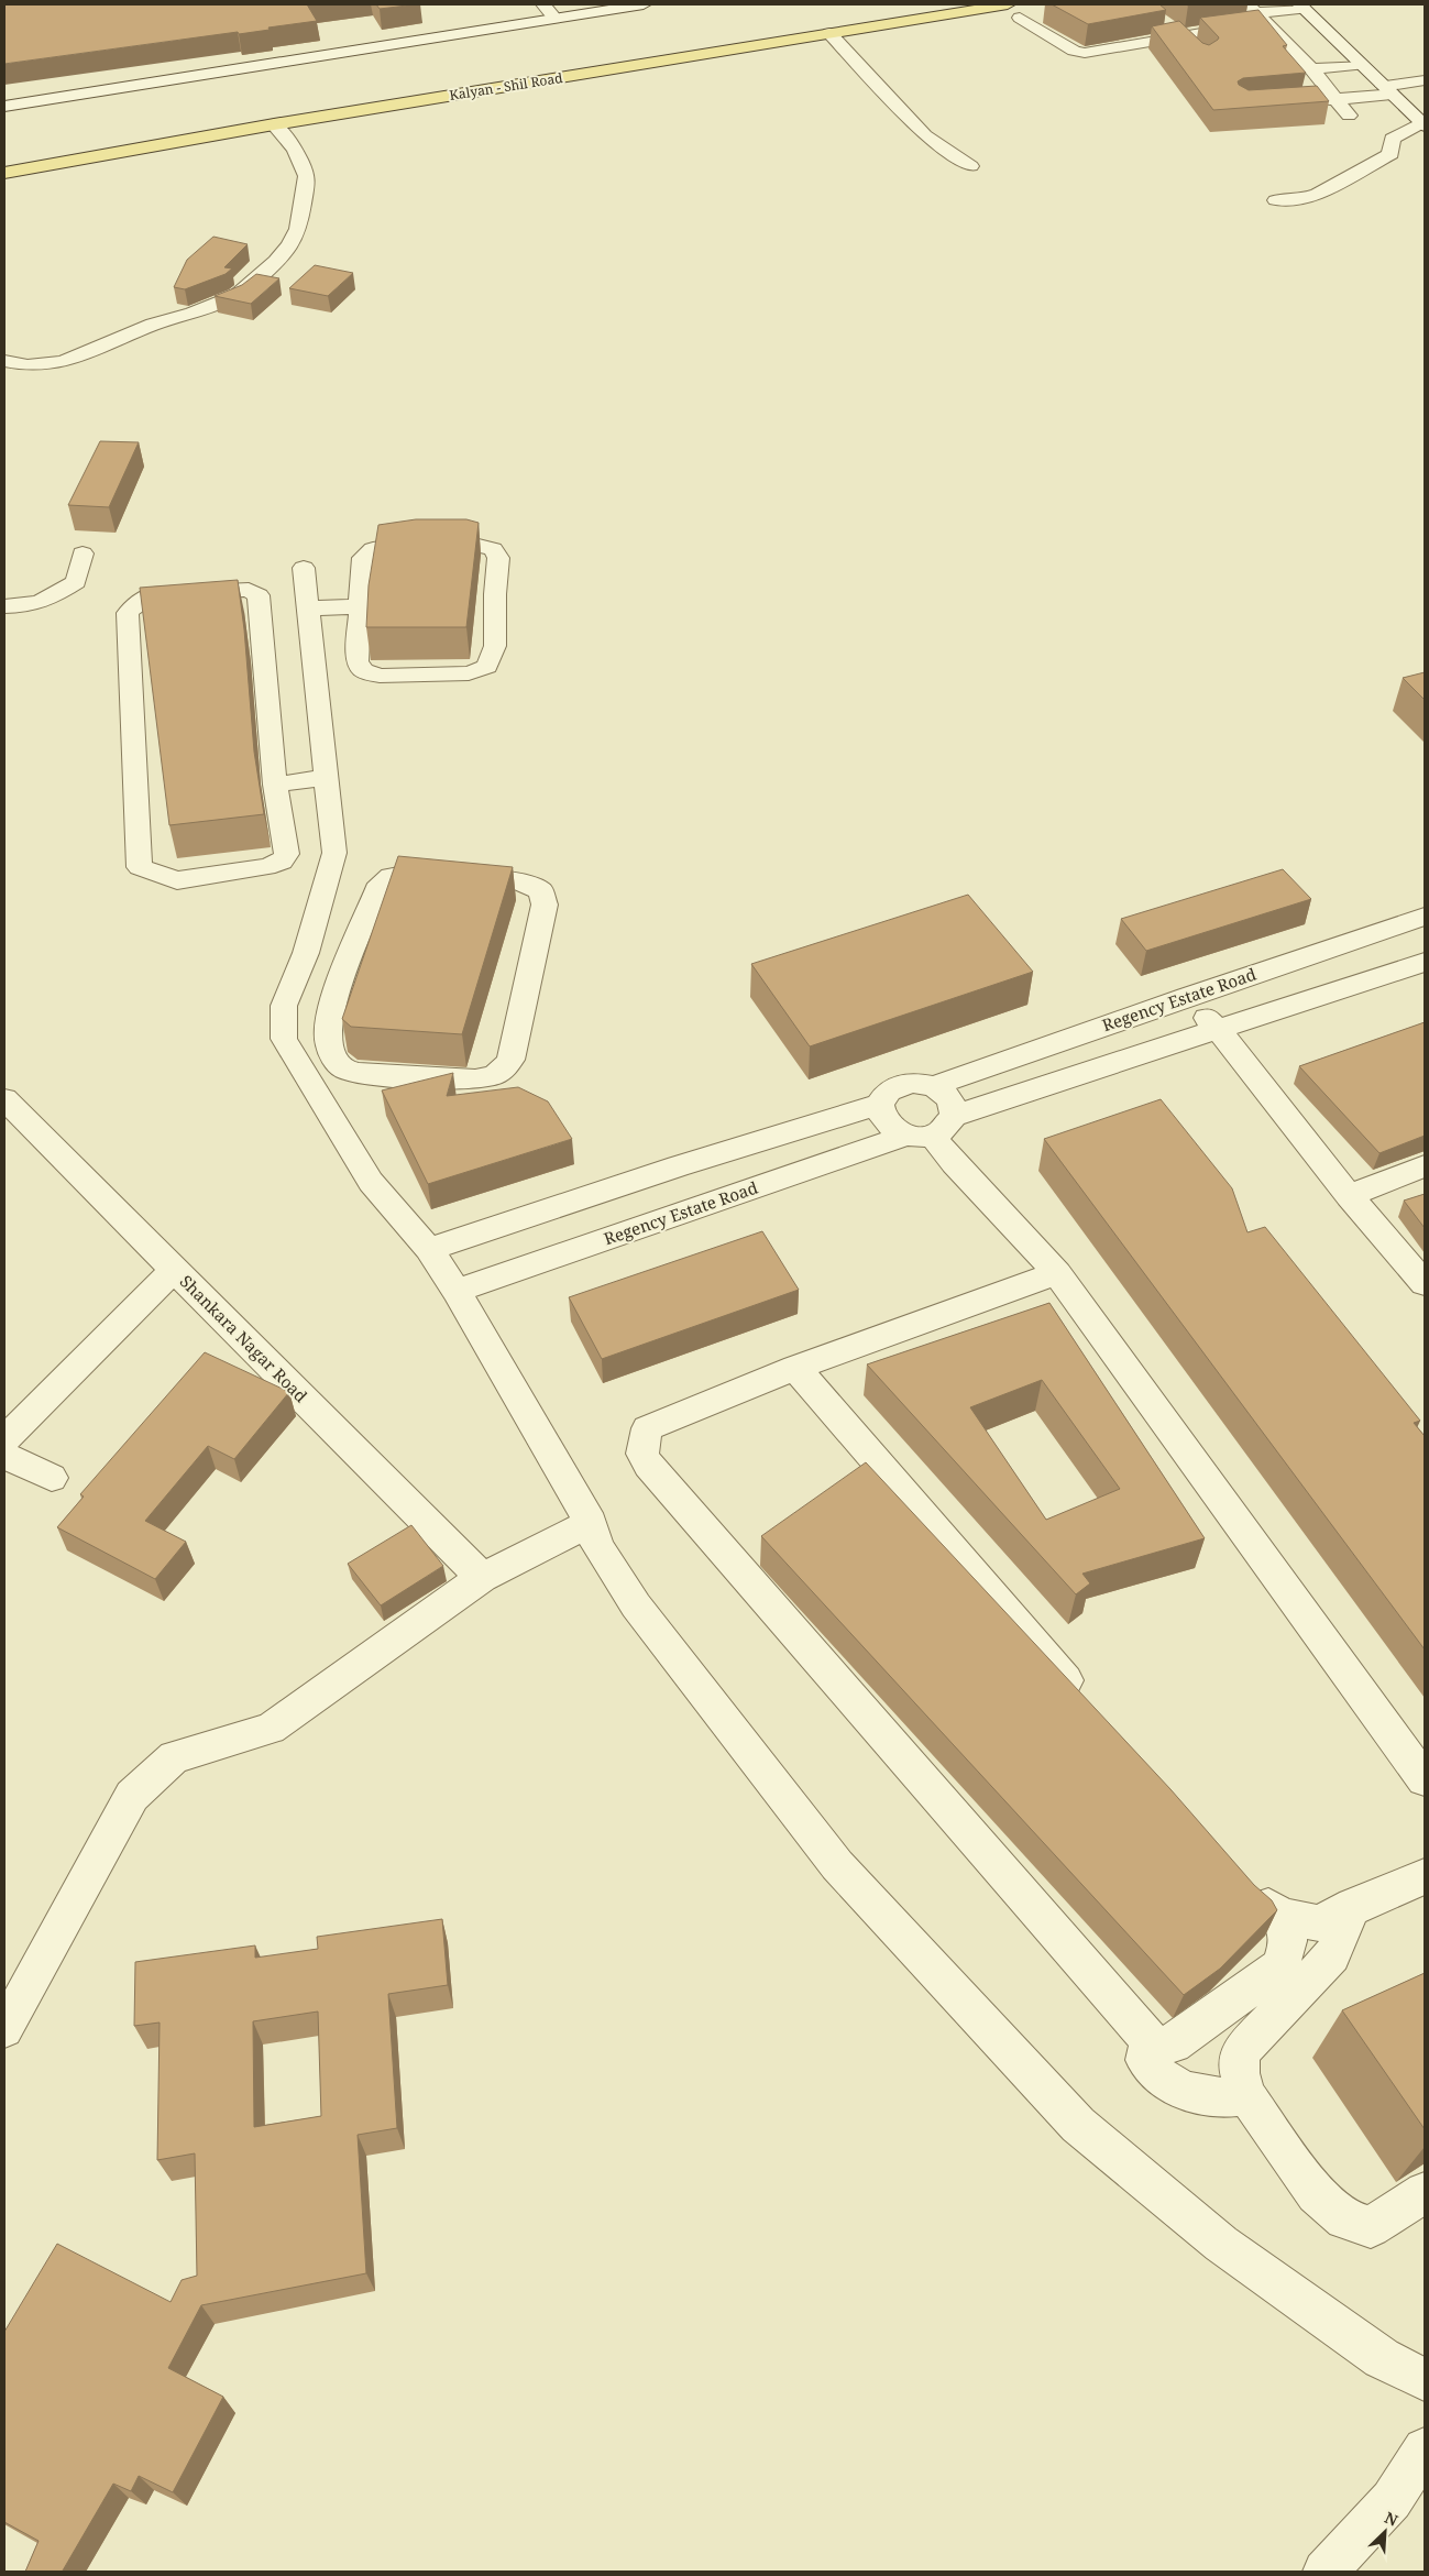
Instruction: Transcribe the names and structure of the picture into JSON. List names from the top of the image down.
{
  "streets": {
    "main road": ["Kalyan - Shil Road"],
    "street": ["Regency Estate Road", "Shankara Nagar Road"]
  },
  "north": "top right"
}
